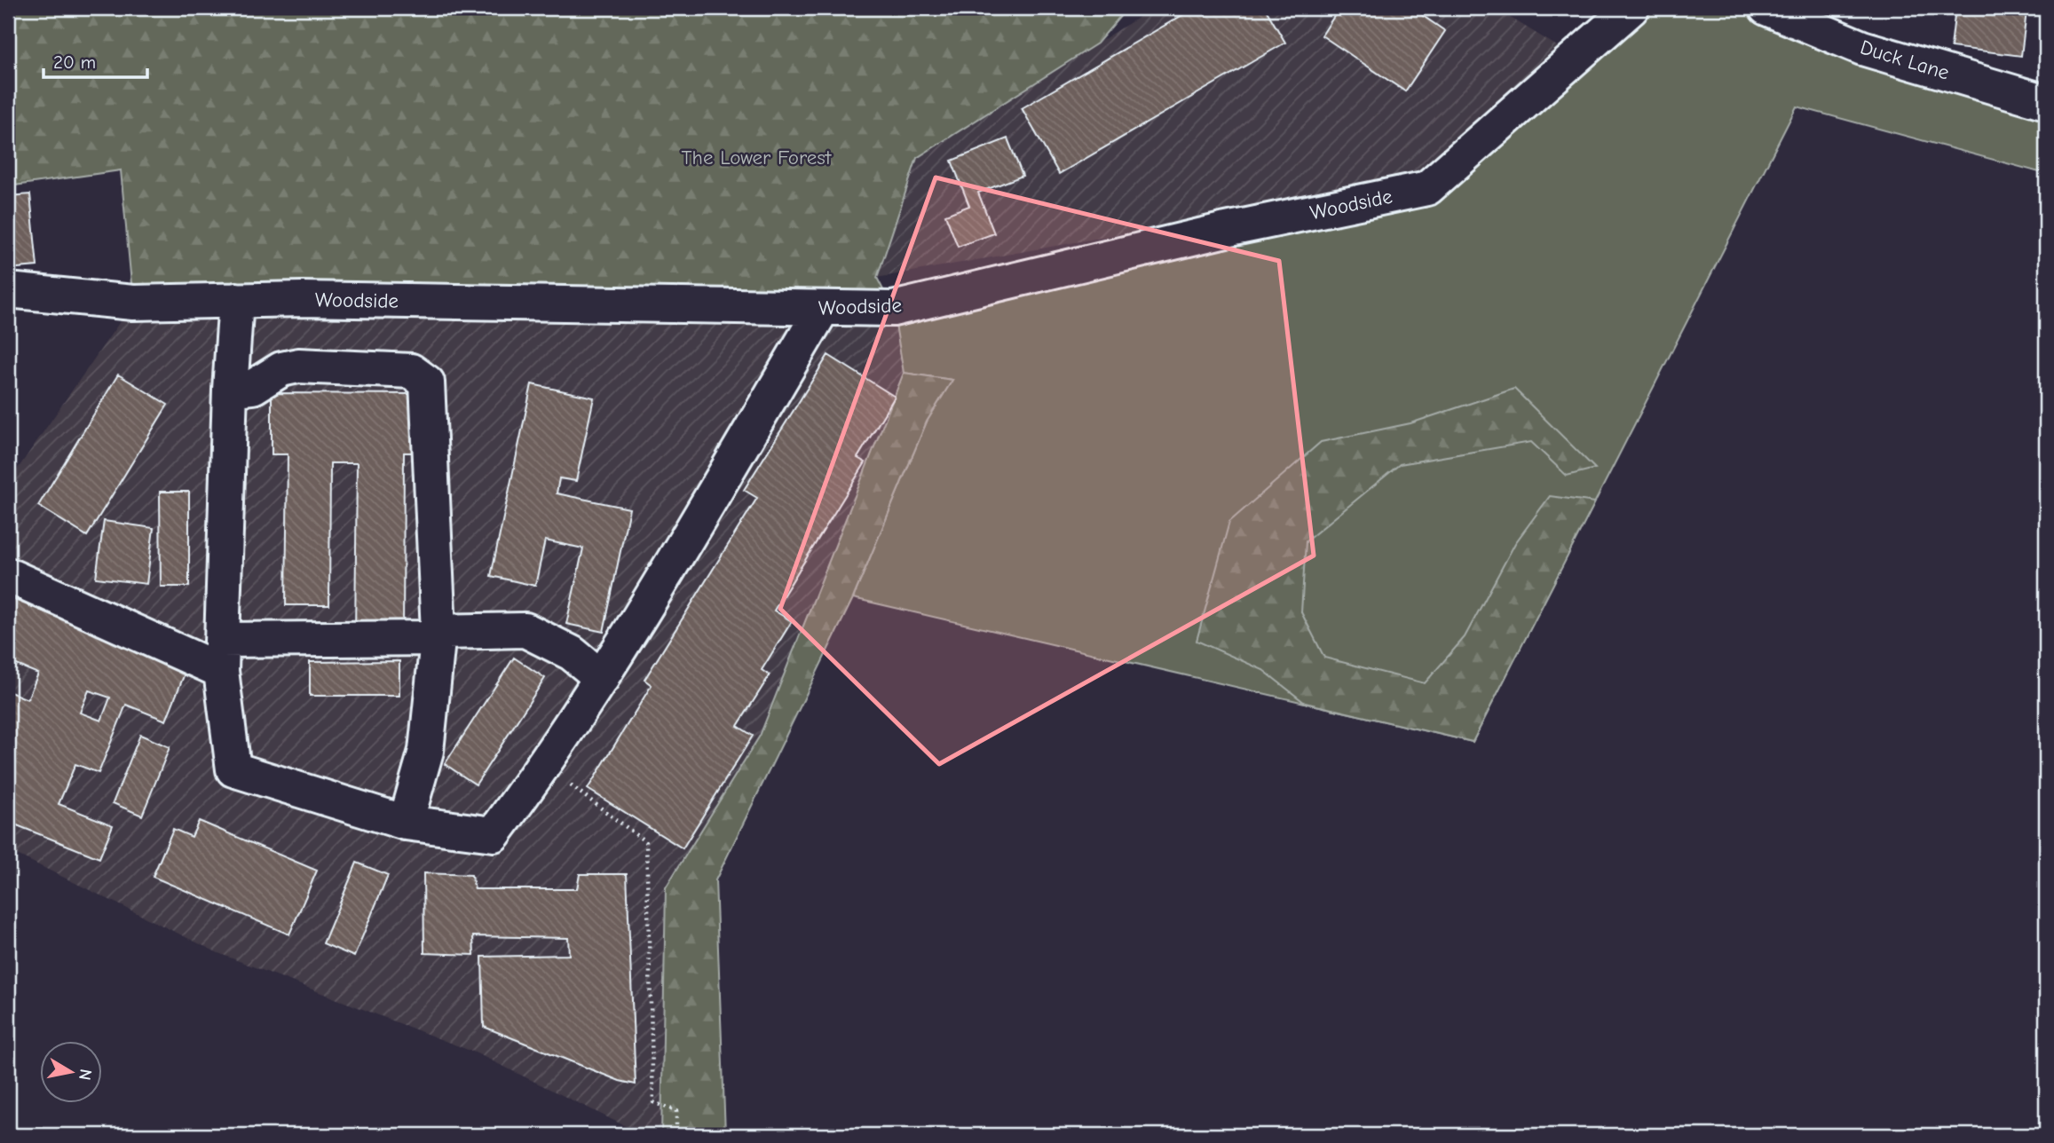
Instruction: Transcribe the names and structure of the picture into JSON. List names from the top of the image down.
{
  "streets": {
    "street": ["Duck Lane", "Woodside"]
  },
  "parks": ["The Lower Forest"],
  "scale_bar": "20 m",
  "north": "right"
}
